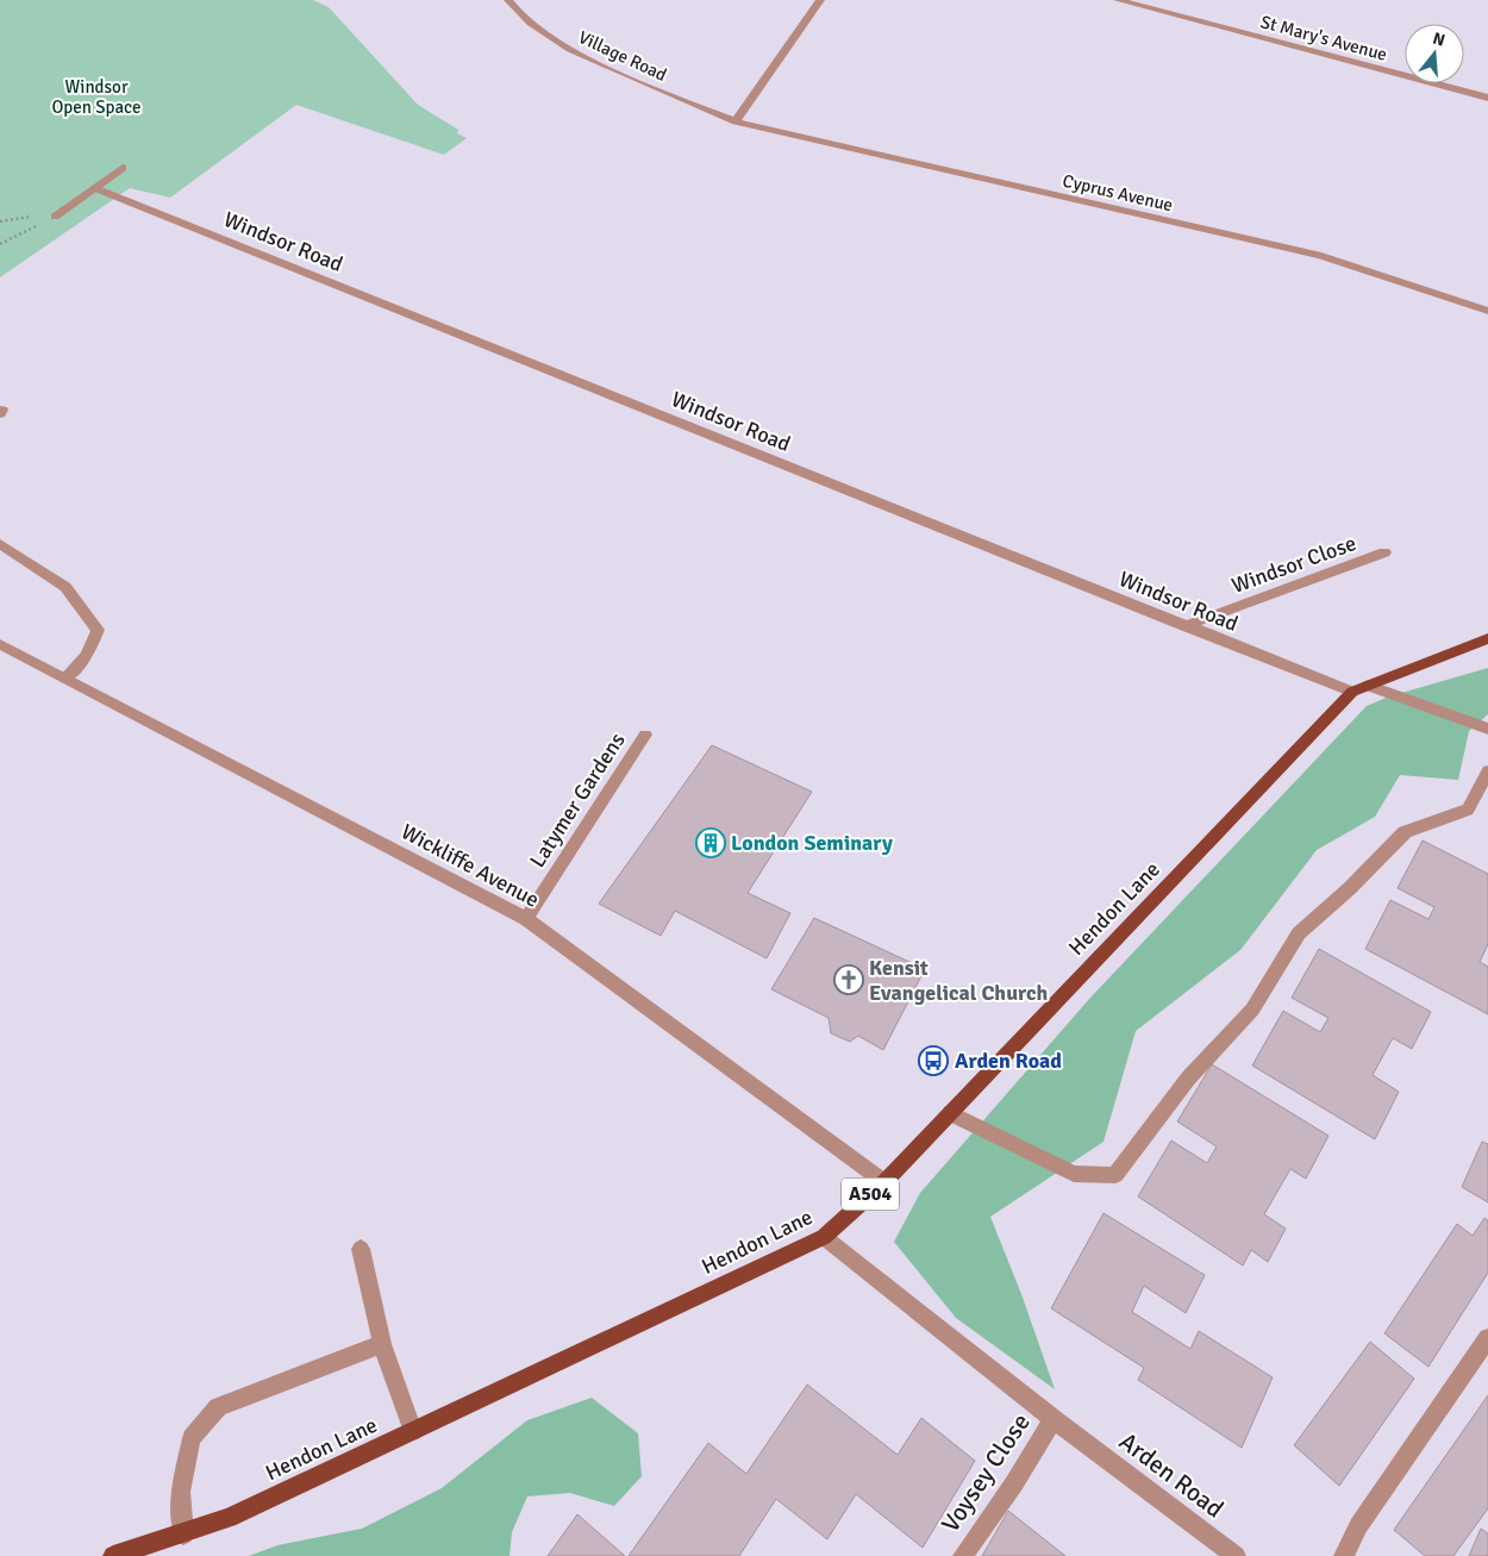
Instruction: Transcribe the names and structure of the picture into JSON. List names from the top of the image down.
{
  "streets": {
    "main road": ["Hendon Lane", "A504"],
    "street": [
      "St Mary's Avenue",
      "Village Road",
      "Cyprus Avenue",
      "Windsor Road",
      "Windsor Close",
      "Latymer Gardens",
      "Wickliffe Avenue",
      "Voysey Close",
      "Arden Road"
    ]
  },
  "crossings": [
    ["Village Road", "Cyprus Avenue"],
    ["Windsor Road", "Windsor Close"],
    ["Windsor Road", "Hendon Lane"],
    ["Latymer Gardens", "Wickliffe Avenue"],
    ["Wickliffe Avenue", "Hendon Lane"],
    ["Hendon Lane", "Arden Road"],
    ["Voysey Close", "Arden Road"]
  ],
  "parks": ["Windsor Open Space"],
  "places": {
    "building": ["London Seminary"],
    "church": ["Kensit Evangelical Church"],
    "bus stop": ["Arden Road"]
  },
  "north": "top"
}
